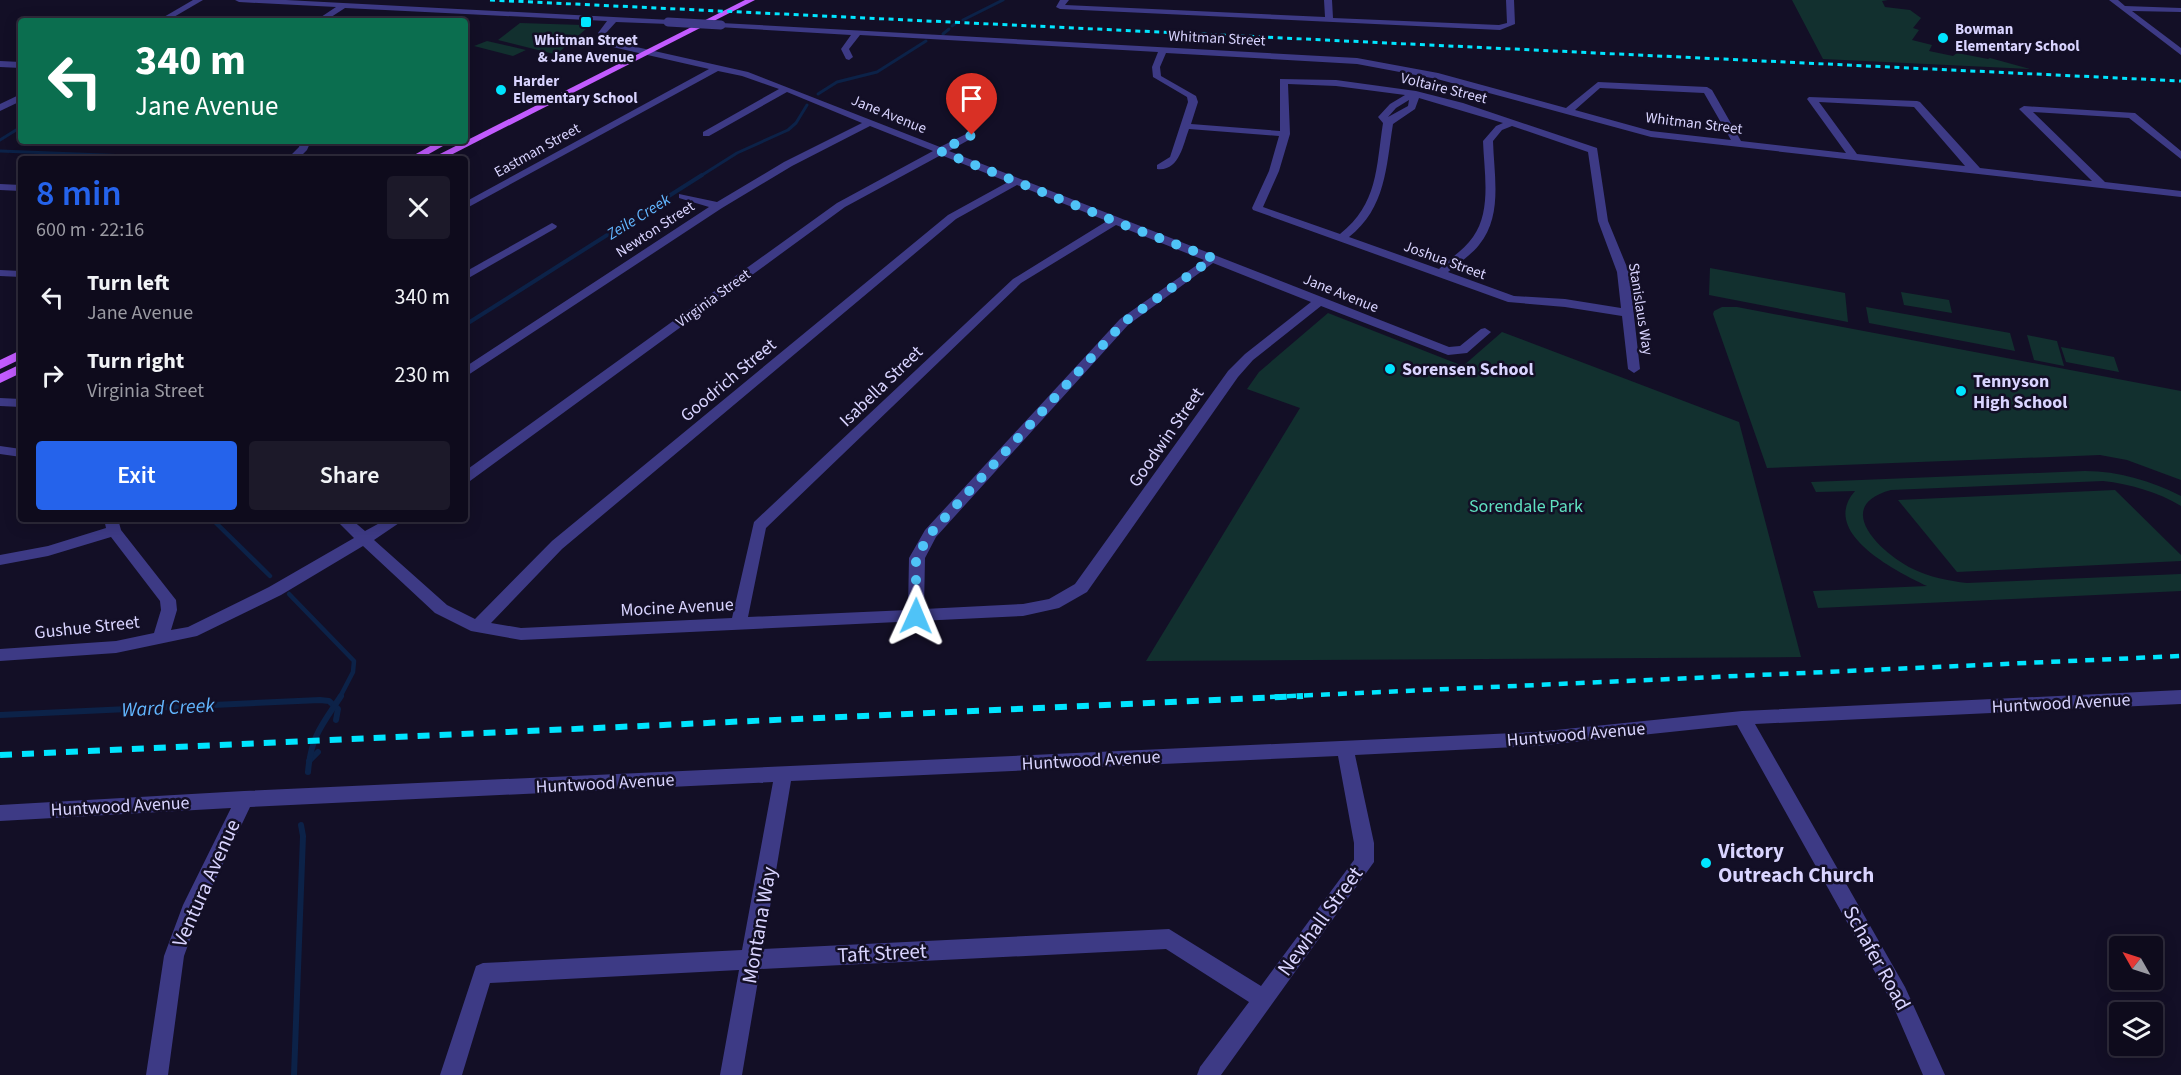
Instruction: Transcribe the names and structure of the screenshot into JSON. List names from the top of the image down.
{
  "streets": {
    "street": [
      "Whitman Street",
      "Voltaire Street",
      "Jane Avenue",
      "Eastman Street",
      "Newton Street",
      "Joshua Street",
      "Virginia Street",
      "Stanislaus Way",
      "Goodrich Street",
      "Isabella Street",
      "Goodwin Street",
      "Mocine Avenue",
      "Gushue Street",
      "Huntwood Avenue",
      "Ventura Avenue",
      "Newhall Street",
      "Montana Way",
      "Taft Street",
      "Schafer Road"
    ]
  },
  "crossings": [
    ["Whitman Street", "Jane Avenue"],
    ["Voltaire Street", "Joshua Street"],
    ["Voltaire Street", "Stanislaus Way"],
    ["Jane Avenue", "Eastman Street"],
    ["Jane Avenue", "Newton Street"],
    ["Jane Avenue", "Virginia Street"],
    ["Jane Avenue", "Goodrich Street"],
    ["Jane Avenue", "Isabella Street"],
    ["Jane Avenue", "Goodwin Street"],
    ["Joshua Street", "Stanislaus Way"],
    ["Goodrich Street", "Mocine Avenue"],
    ["Isabella Street", "Mocine Avenue"],
    ["Goodwin Street", "Mocine Avenue"],
    ["Mocine Avenue", "Gushue Street"],
    ["Huntwood Avenue", "Ventura Avenue"],
    ["Huntwood Avenue", "Newhall Street"],
    ["Huntwood Avenue", "Montana Way"],
    ["Huntwood Avenue", "Schafer Road"],
    ["Newhall Street", "Taft Street"],
    ["Montana Way", "Taft Street"]
  ],
  "water": ["Zeile Creek", "Ward Creek"],
  "parks": ["Sorendale Park"],
  "places": {
    "transit": ["Whitman Street & Jane Avenue"],
    "other": [
      "Bowman Elementary School",
      "Harder Elementary School",
      "Sorensen School",
      "Tennyson High School",
      "Victory Outreach Church"
    ]
  },
  "north": "top left",
  "page": {
    "turn": ["340 m", "Jane Avenue"],
    "heading": ["8 min", "600 m · 22:16"],
    "list": [
      {
        "name": "Turn left",
        "note": "Jane Avenue",
        "value": "340 m"
      },
      {
        "name": "Turn right",
        "note": "Virginia Street",
        "value": "230 m"
      }
    ],
    "buttons": ["Exit", "Share"]
  }
}
